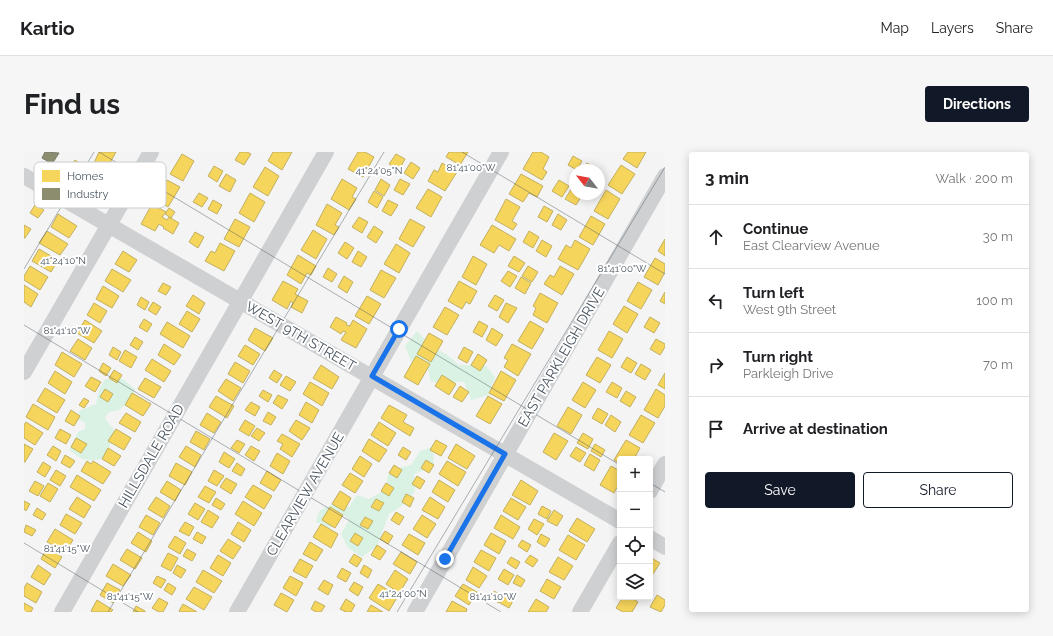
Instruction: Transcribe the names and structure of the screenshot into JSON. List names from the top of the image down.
{
  "streets": {
    "street": [
      "WEST 9TH STREET",
      "EAST PARKLEIGH DRIVE",
      "HILLSDALE ROAD",
      "CLEARVIEW AVENUE"
    ]
  },
  "crossings": [
    ["WEST 9TH STREET", "EAST PARKLEIGH DRIVE"],
    ["WEST 9TH STREET", "HILLSDALE ROAD"],
    ["WEST 9TH STREET", "CLEARVIEW AVENUE"]
  ],
  "legend": ["Homes", "Industry"],
  "north": "top left",
  "page": {
    "header": "Kartio",
    "nav": ["Map", "Layers", "Share"],
    "buttons": [
      "Directions",
      ["Save", "Share"]
    ],
    "title": "Find us",
    "heading": ["3 min", "Walk · 200 m"],
    "list": [
      ["Continue", "East Clearview Avenue", "30 m"],
      ["Turn left", "West 9th Street", "100 m"],
      ["Turn right", "Parkleigh Drive", "70 m"],
      "Arrive at destination"
    ],
    "map_buttons": ["+", "−"]
  },
  "coordinates": [
    "81°41'00\"W",
    "41°24'05\"N",
    "41°24'10\"N",
    "81°41'10\"W",
    "81°41'15\"W",
    "41°24'00\"N"
  ]
}
